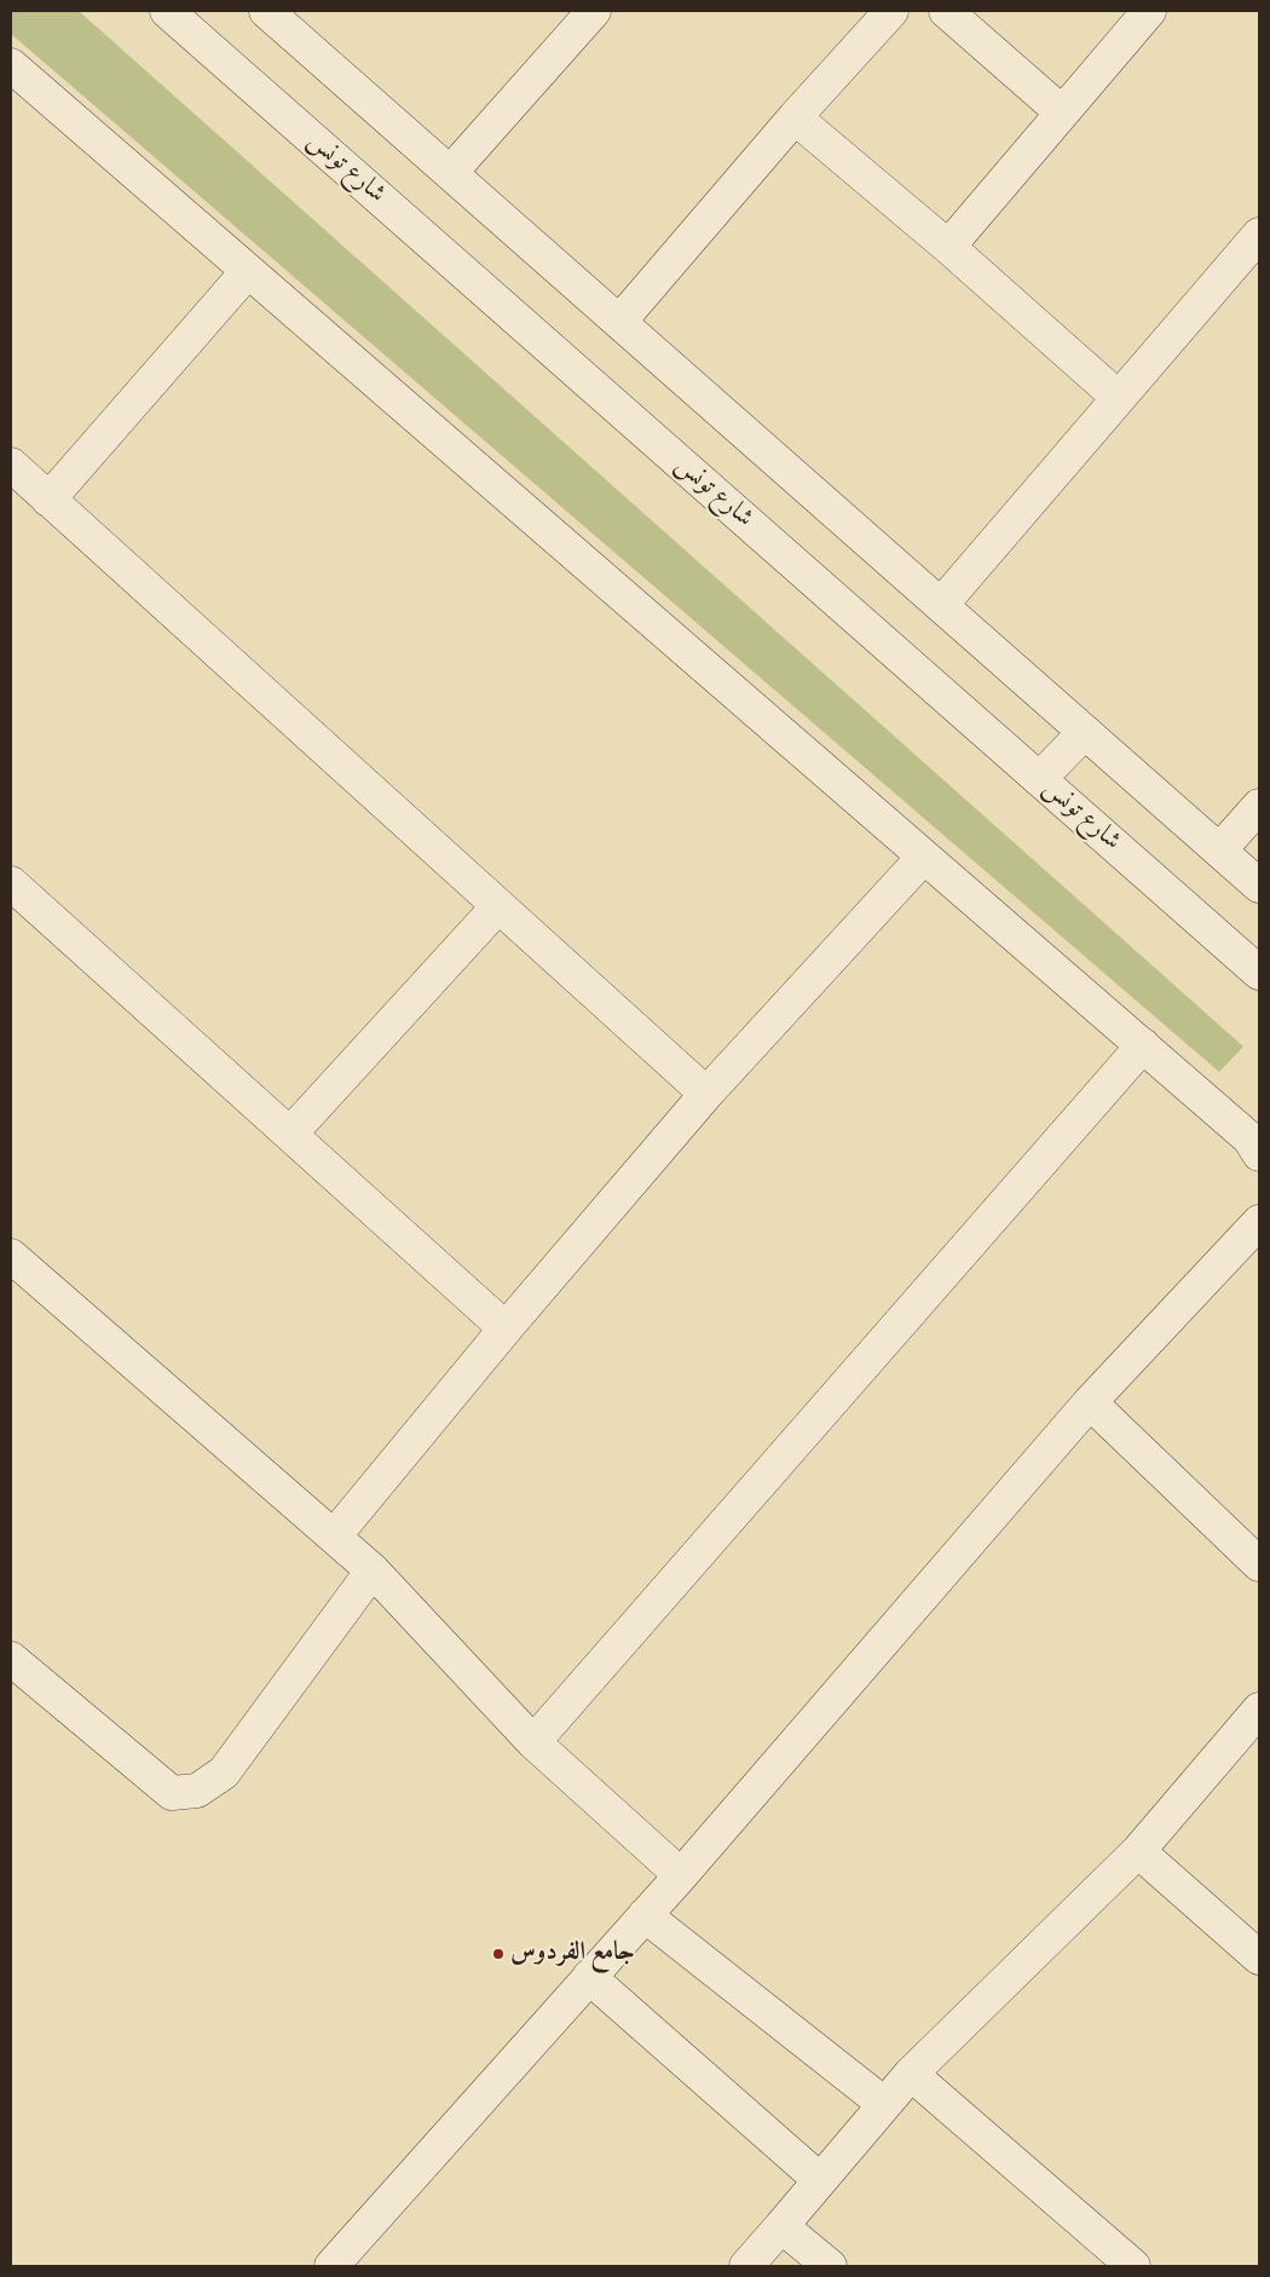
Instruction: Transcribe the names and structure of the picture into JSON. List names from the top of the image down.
{
  "streets": {
    "street": ["شارع تونس"]
  },
  "places": ["جامع الفردوس"]
}
